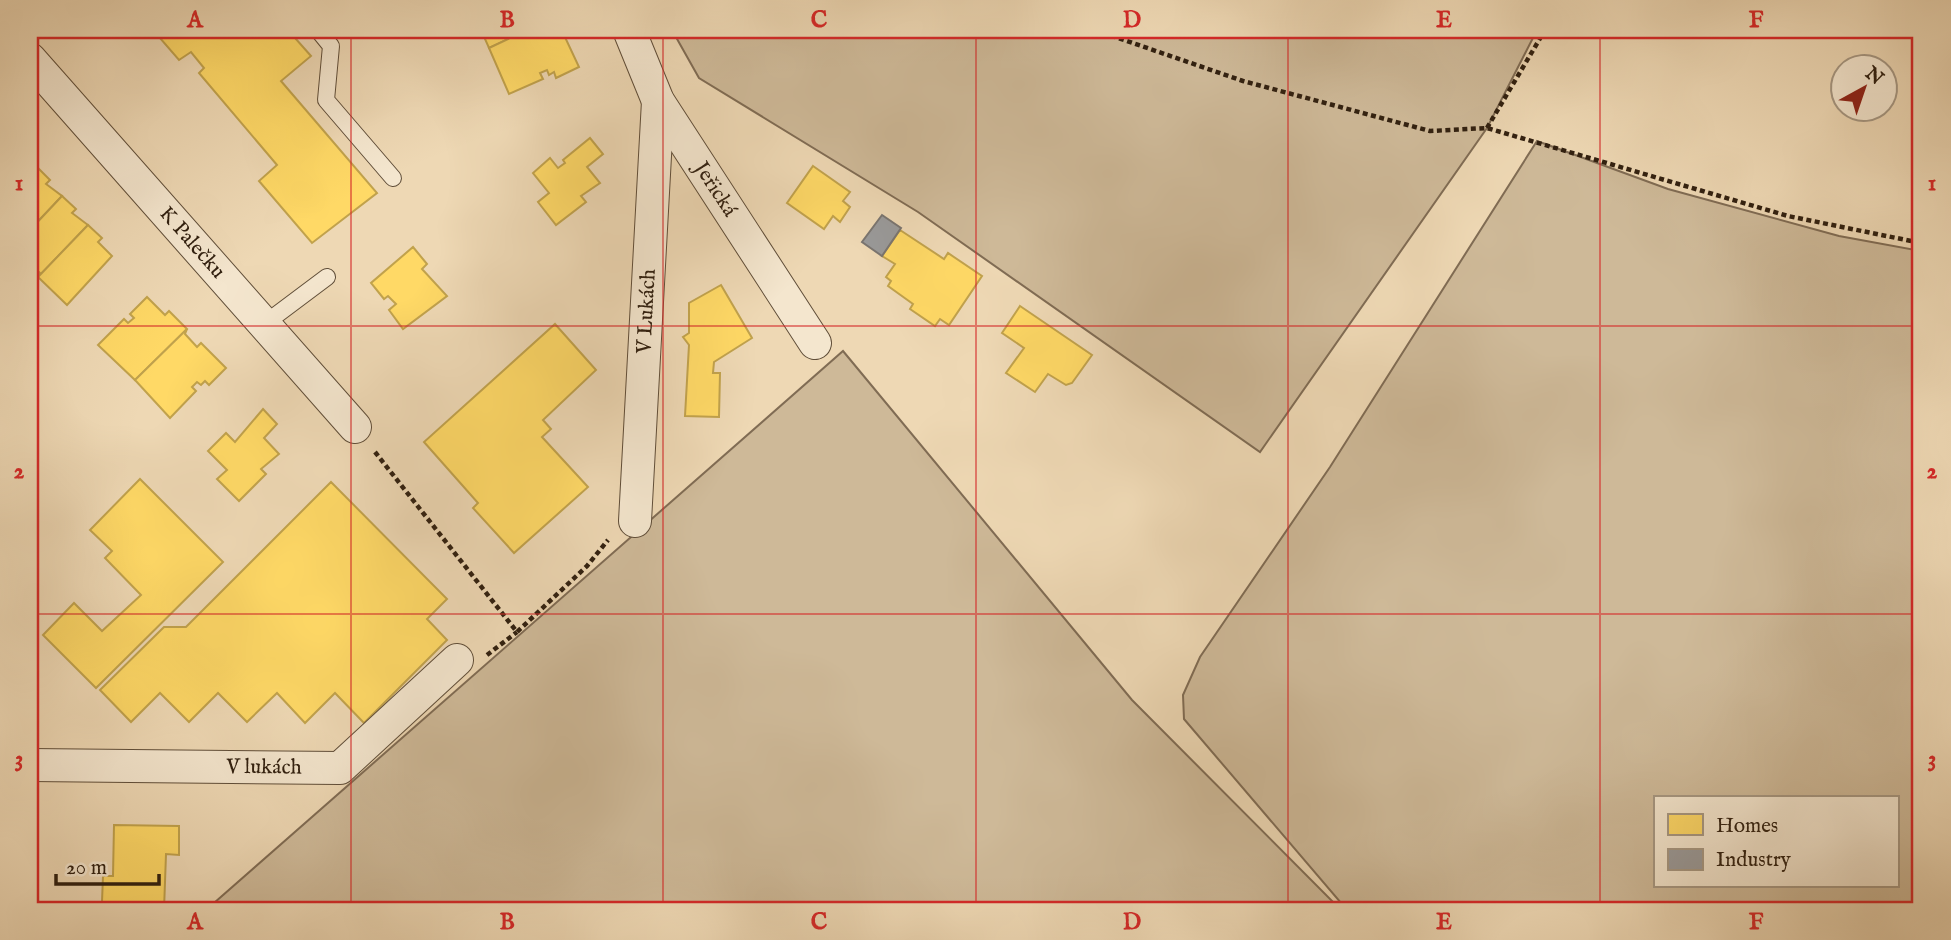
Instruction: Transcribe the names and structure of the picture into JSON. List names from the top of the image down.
{
  "streets": {
    "street": [
      "Jeřická",
      "K Palečku",
      "V Lukách",
      "V lukách"
    ]
  },
  "crossings": [
    ["Jeřická", "V Lukách"]
  ],
  "legend": ["Homes", "Industry"],
  "scale_bar": "20 m",
  "north": "top right",
  "grid": {
    "columns": [
      "A",
      "B",
      "C",
      "D",
      "E",
      "F"
    ],
    "rows": ["1", "2", "3"]
  }
}
